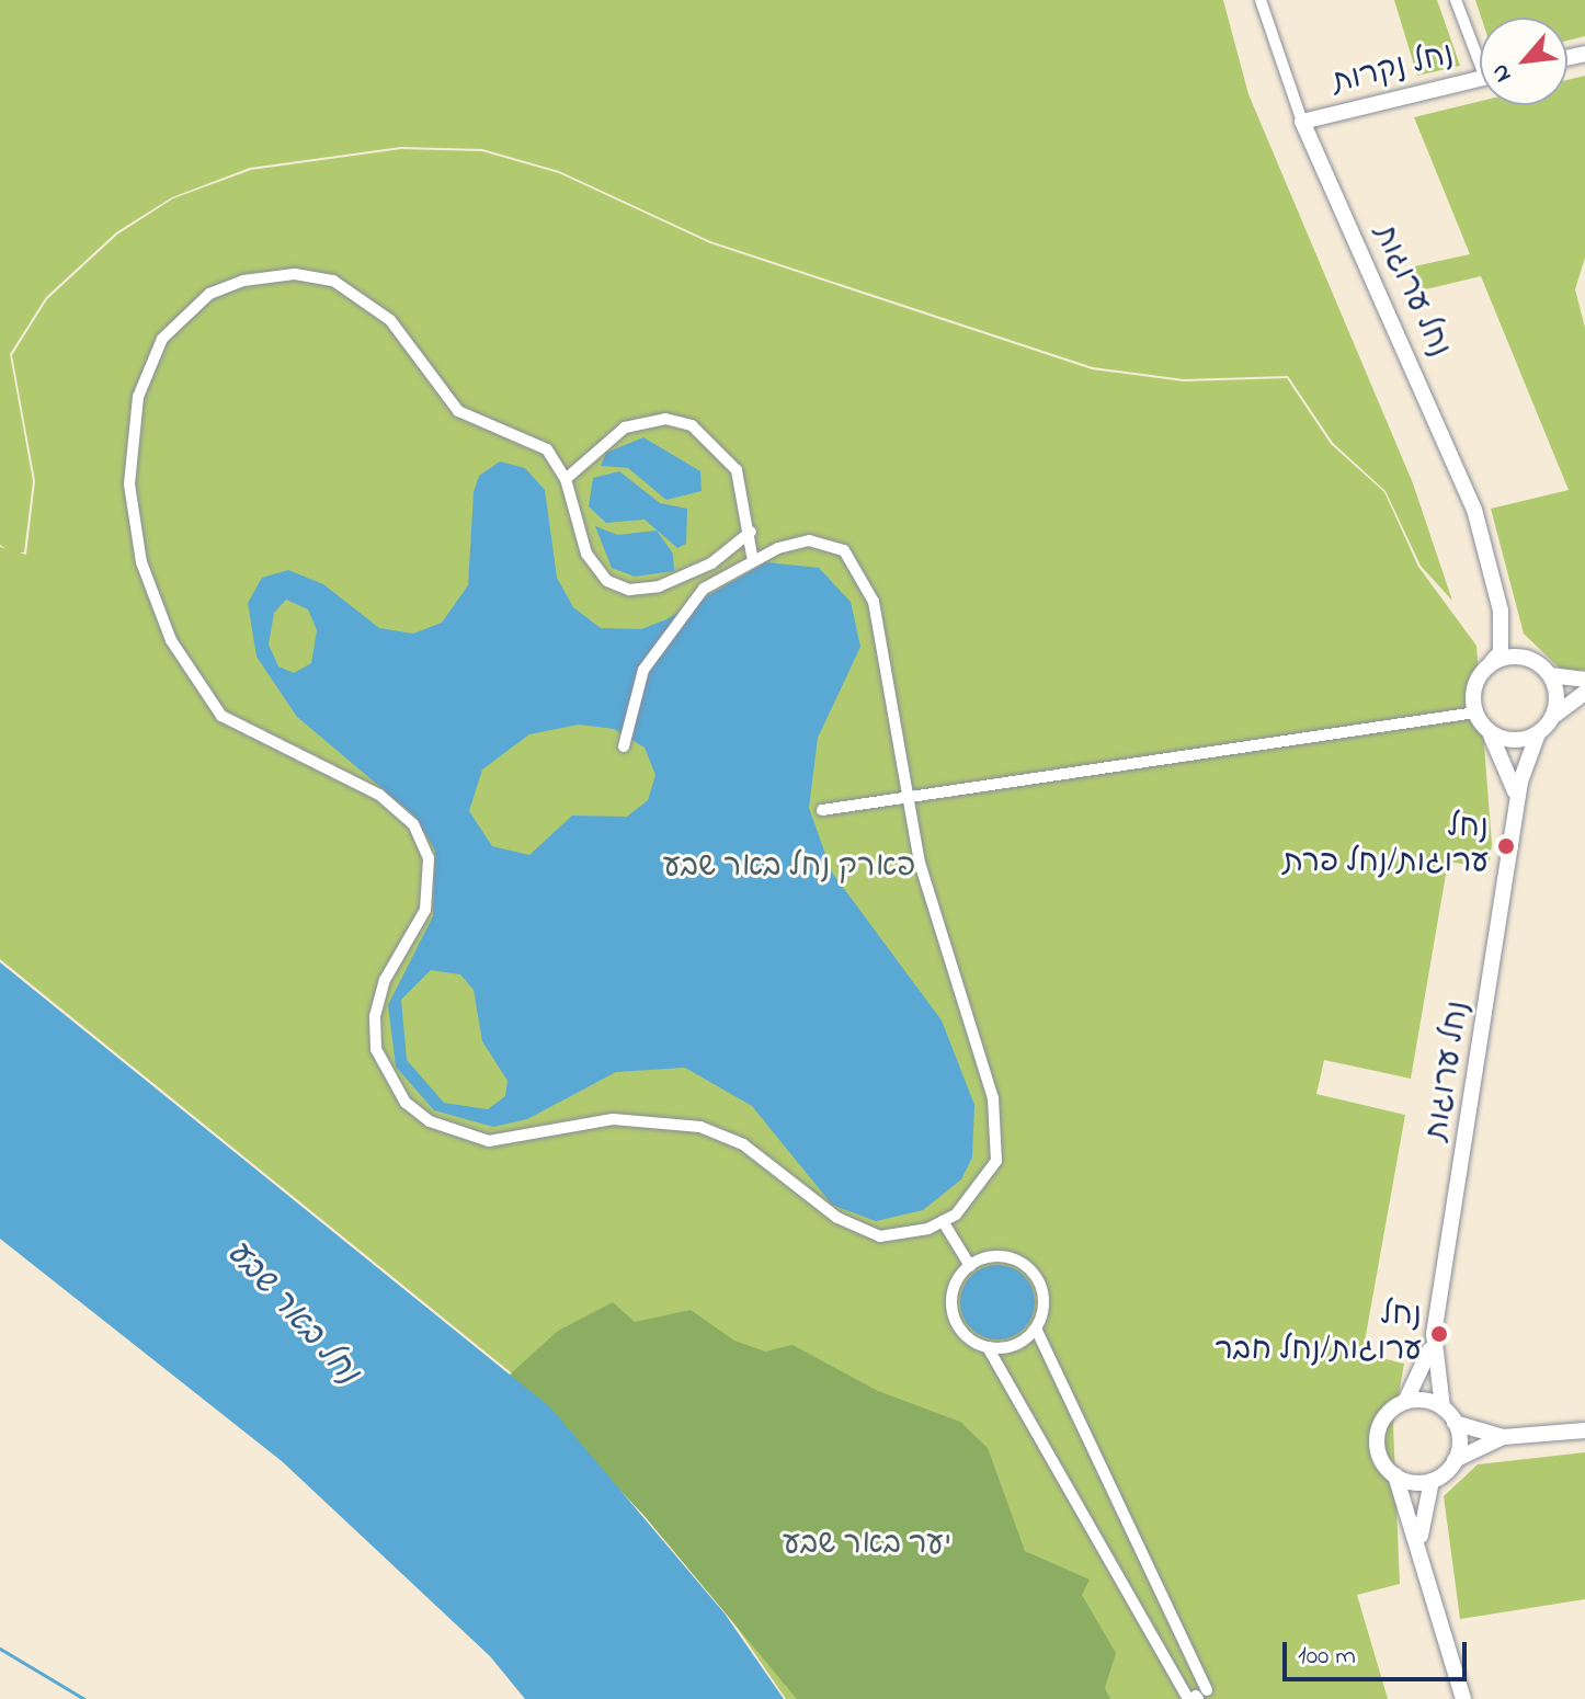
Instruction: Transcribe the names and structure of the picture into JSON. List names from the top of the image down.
{
  "streets": {
    "street": ["נחל נקרות", "נחל ערוגות"]
  },
  "crossings": [
    ["נחל נקרות", "נחל ערוגות"]
  ],
  "water": ["נחל באר שבע"],
  "parks": ["פארק נחל באר שבע", "יער באר שבע"],
  "places": ["נחל ערוגות/נחל פרת", "נחל ערוגות/נחל חבר"],
  "scale_bar": "100 m",
  "north": "bottom left"
}
